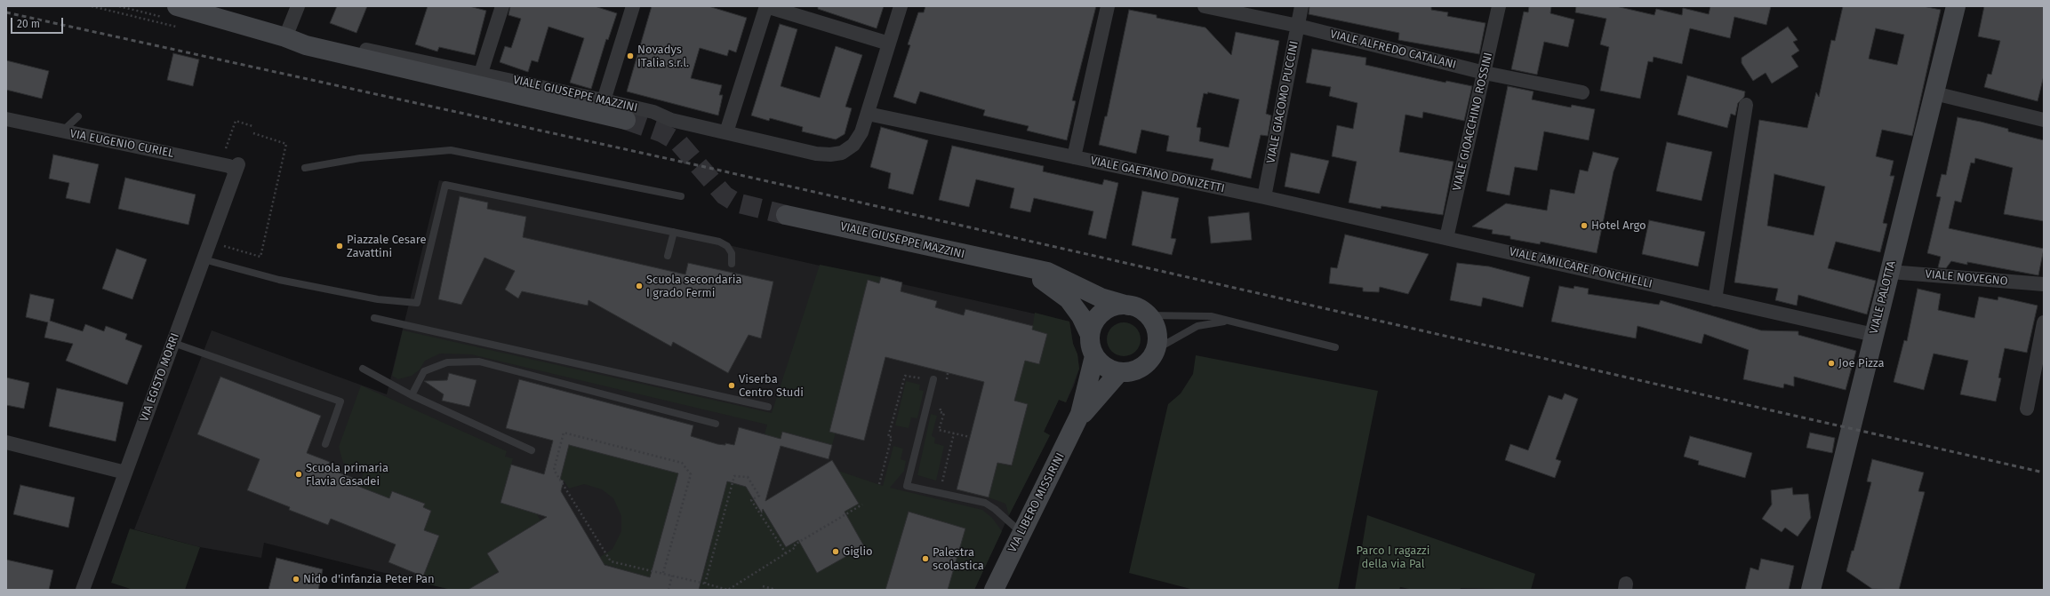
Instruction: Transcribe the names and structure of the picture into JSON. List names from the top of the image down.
{
  "streets": {
    "street": [
      "VIALE ALFREDO CATALANI",
      "VIALE GIUSEPPE MAZZINI",
      "VIALE GIACOMO PUCCINI",
      "VIALE GIOACCHINO ROSSINI",
      "VIA EUGENIO CURIEL",
      "VIALE GAETANO DONIZETTI",
      "VIALE AMILCARE PONCHIELLI",
      "VIALE NOVEGNO",
      "VIALE PALOTTA",
      "VIA EGISTO MORRI",
      "VIA LIBERO MISSIRINI"
    ]
  },
  "crossings": [
    ["VIALE ALFREDO CATALANI", "VIALE GIACOMO PUCCINI"],
    ["VIALE ALFREDO CATALANI", "VIALE GIOACCHINO ROSSINI"],
    ["VIALE GIUSEPPE MAZZINI", "VIALE GAETANO DONIZETTI"],
    ["VIALE GIUSEPPE MAZZINI", "VIA LIBERO MISSIRINI"],
    ["VIALE GIACOMO PUCCINI", "VIALE GAETANO DONIZETTI"],
    ["VIALE GIOACCHINO ROSSINI", "VIALE GAETANO DONIZETTI"],
    ["VIALE GIOACCHINO ROSSINI", "VIALE AMILCARE PONCHIELLI"],
    ["VIA EUGENIO CURIEL", "VIA EGISTO MORRI"],
    ["VIALE GAETANO DONIZETTI", "VIALE AMILCARE PONCHIELLI"],
    ["VIALE AMILCARE PONCHIELLI", "VIALE PALOTTA"],
    ["VIALE NOVEGNO", "VIALE PALOTTA"]
  ],
  "parks": ["Parco I ragazzi della via Pal"],
  "places": [
    "Novadys ITalia s.r.l.",
    "Hotel Argo",
    "Piazzale Cesare Zavattini",
    "Scuola secondaria I grado Fermi",
    "Joe Pizza",
    "Viserba Centro Studi",
    "Scuola primaria Flavia Casadei",
    "Giglio",
    "Palestra scolastica",
    "Nido d'infanzia Peter Pan"
  ],
  "scale_bar": "20 m"
}
